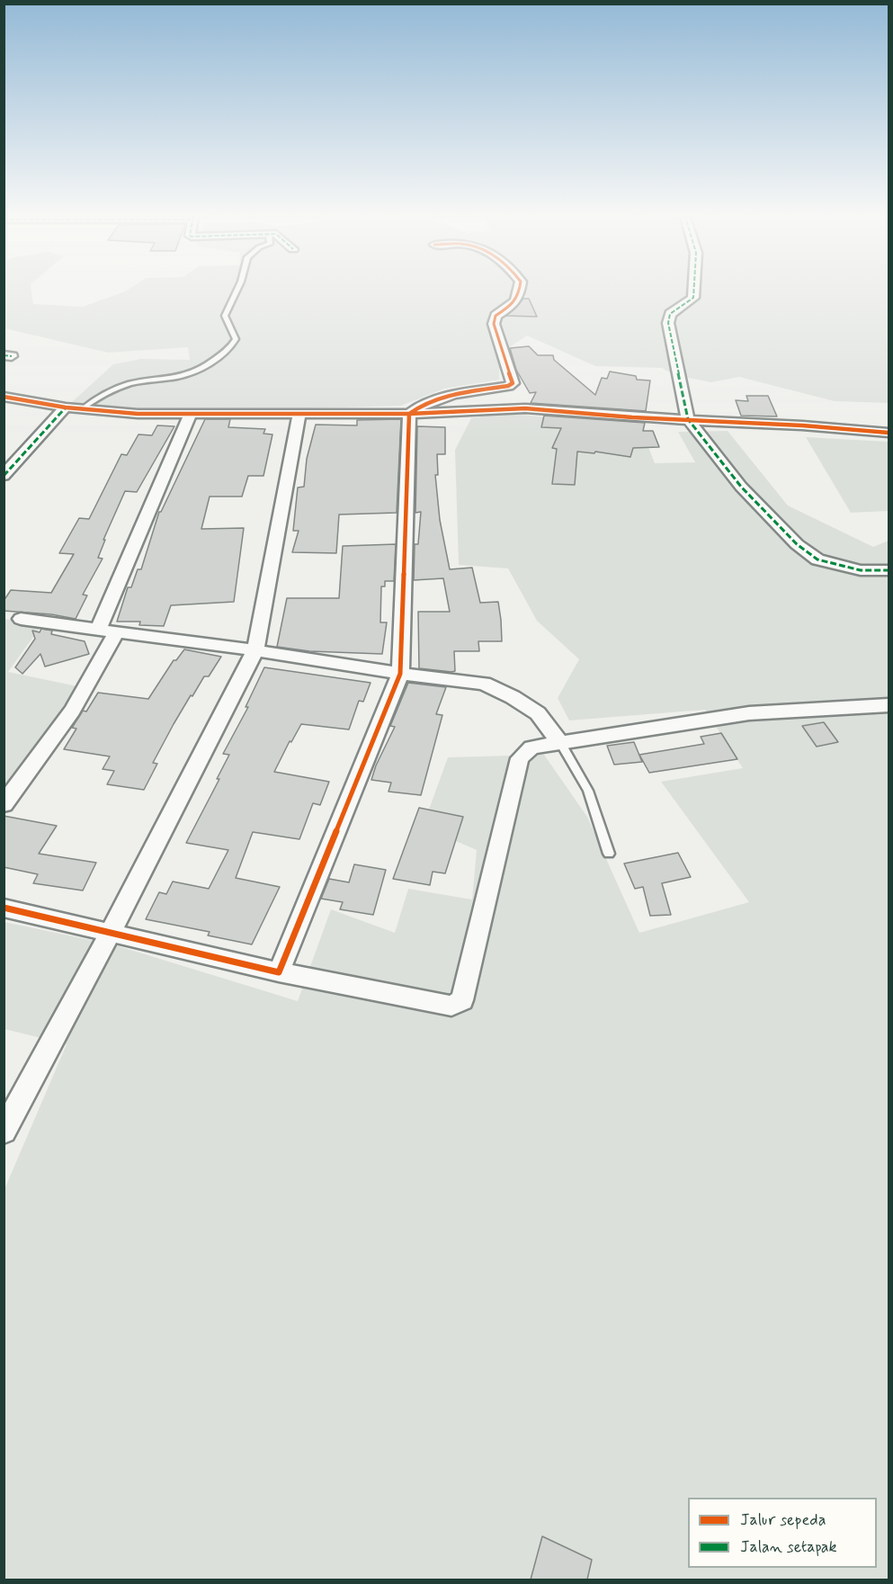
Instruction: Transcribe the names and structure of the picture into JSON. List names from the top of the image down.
{
  "legend": ["Jalur sepeda", "Jalan setapak"]
}
